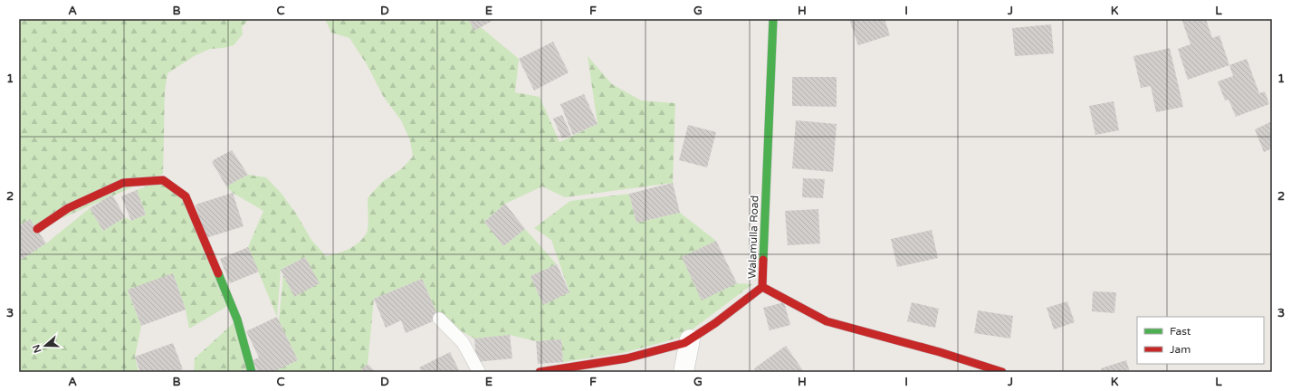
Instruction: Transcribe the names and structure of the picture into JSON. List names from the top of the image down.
{
  "streets": {
    "street": ["Walamulla Road"]
  },
  "legend": ["Fast", "Jam"],
  "north": "left",
  "grid": {
    "columns": [
      "A",
      "B",
      "C",
      "D",
      "E",
      "F",
      "G",
      "H",
      "I",
      "J",
      "K",
      "L"
    ],
    "rows": ["1", "2", "3"]
  }
}
